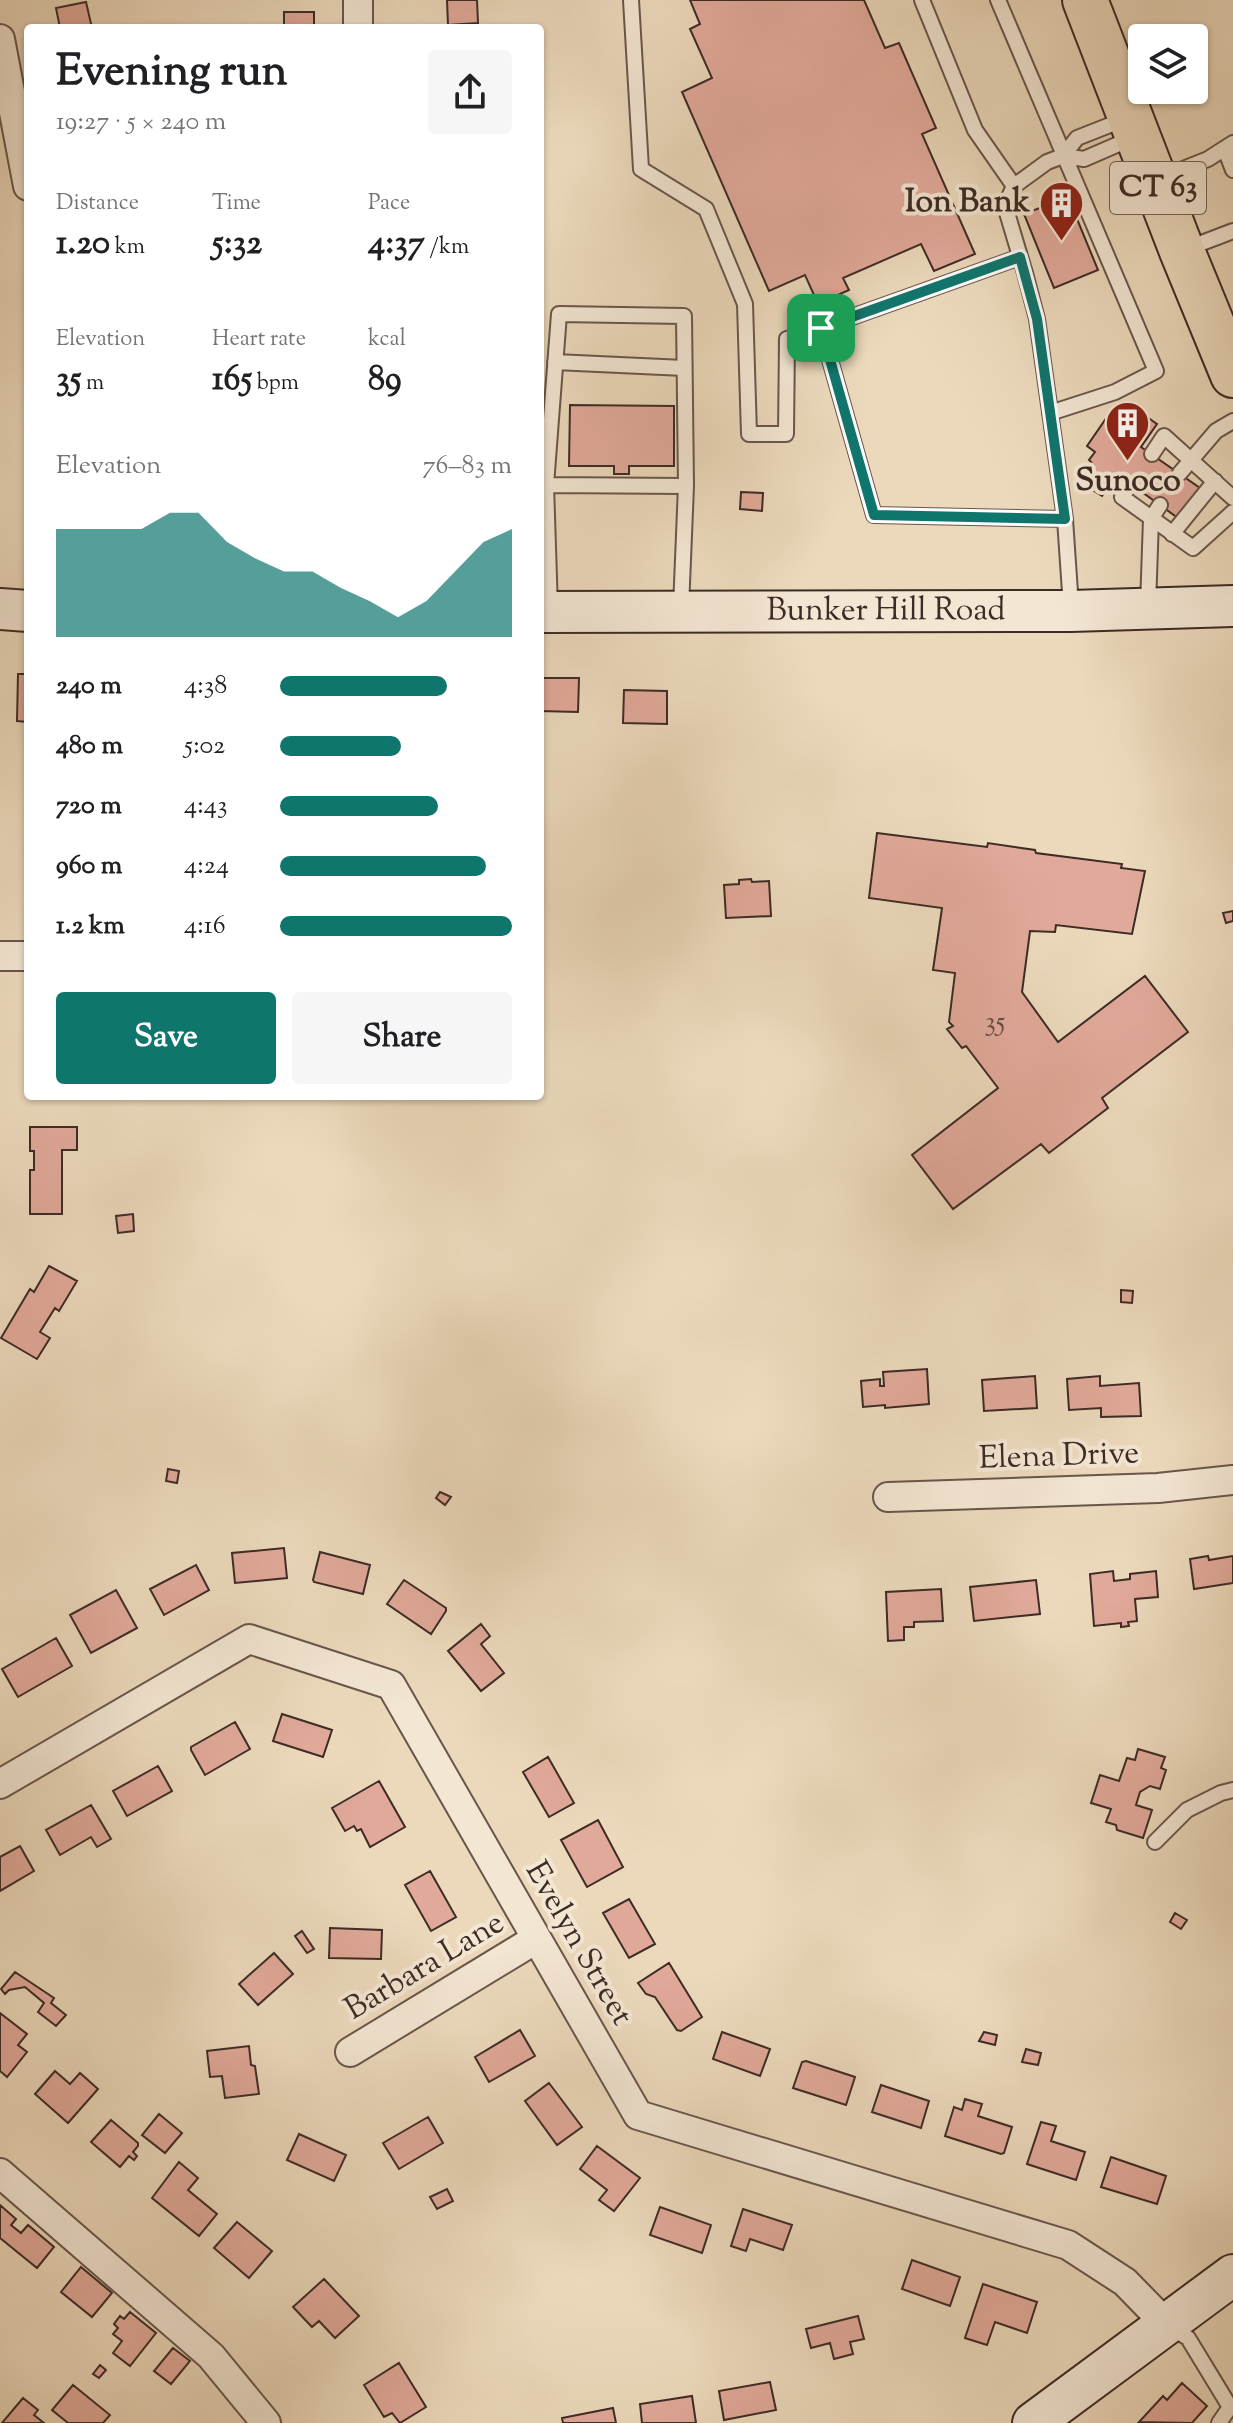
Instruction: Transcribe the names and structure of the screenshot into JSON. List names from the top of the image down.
{
  "streets": {
    "main road": ["CT 63", "Bunker Hill Road"],
    "street": ["Elena Drive", "Evelyn Street", "Barbara Lane"]
  },
  "crossings": [
    ["Evelyn Street", "Barbara Lane"]
  ],
  "places": {
    "building": ["Ion Bank", "Sunoco"]
  },
  "house_numbers": ["35"],
  "page": {
    "heading": ["Evening run", "19:27 · 5 × 240 m"],
    "stats": [
      ["Distance", "1.20 km"],
      ["Time", "5:32"],
      ["Pace", "4:37 /km"],
      ["Elevation", "35 m"],
      ["Heart rate", "165 bpm"],
      ["kcal", "89"]
    ],
    "chart": ["Elevation", "76–83 m"],
    "list": [
      {
        "name": "240 m",
        "note": "4:38"
      },
      {
        "name": "480 m",
        "note": "5:02"
      },
      {
        "name": "720 m",
        "note": "4:43"
      },
      {
        "name": "960 m",
        "note": "4:24"
      },
      {
        "name": "1.2 km",
        "note": "4:16"
      }
    ],
    "buttons": ["Save", "Share"]
  }
}
